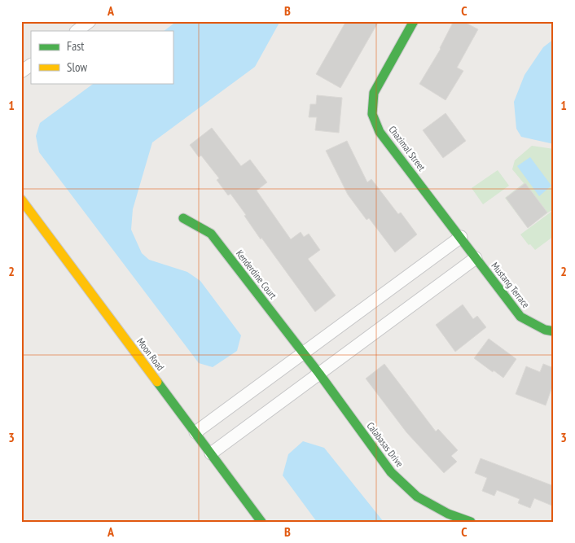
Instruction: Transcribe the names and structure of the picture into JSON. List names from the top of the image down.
{
  "streets": {
    "street": [
      "Chazimal Street",
      "Kenderdine Court",
      "Mustang Terrace",
      "Moon Road",
      "Calabasas Drive"
    ]
  },
  "crossings": [
    ["Chazimal Street", "Mustang Terrace"],
    ["Kenderdine Court", "Calabasas Drive"]
  ],
  "legend": ["Fast", "Slow"],
  "grid": {
    "columns": ["A", "B", "C"],
    "rows": ["1", "2", "3"]
  }
}
